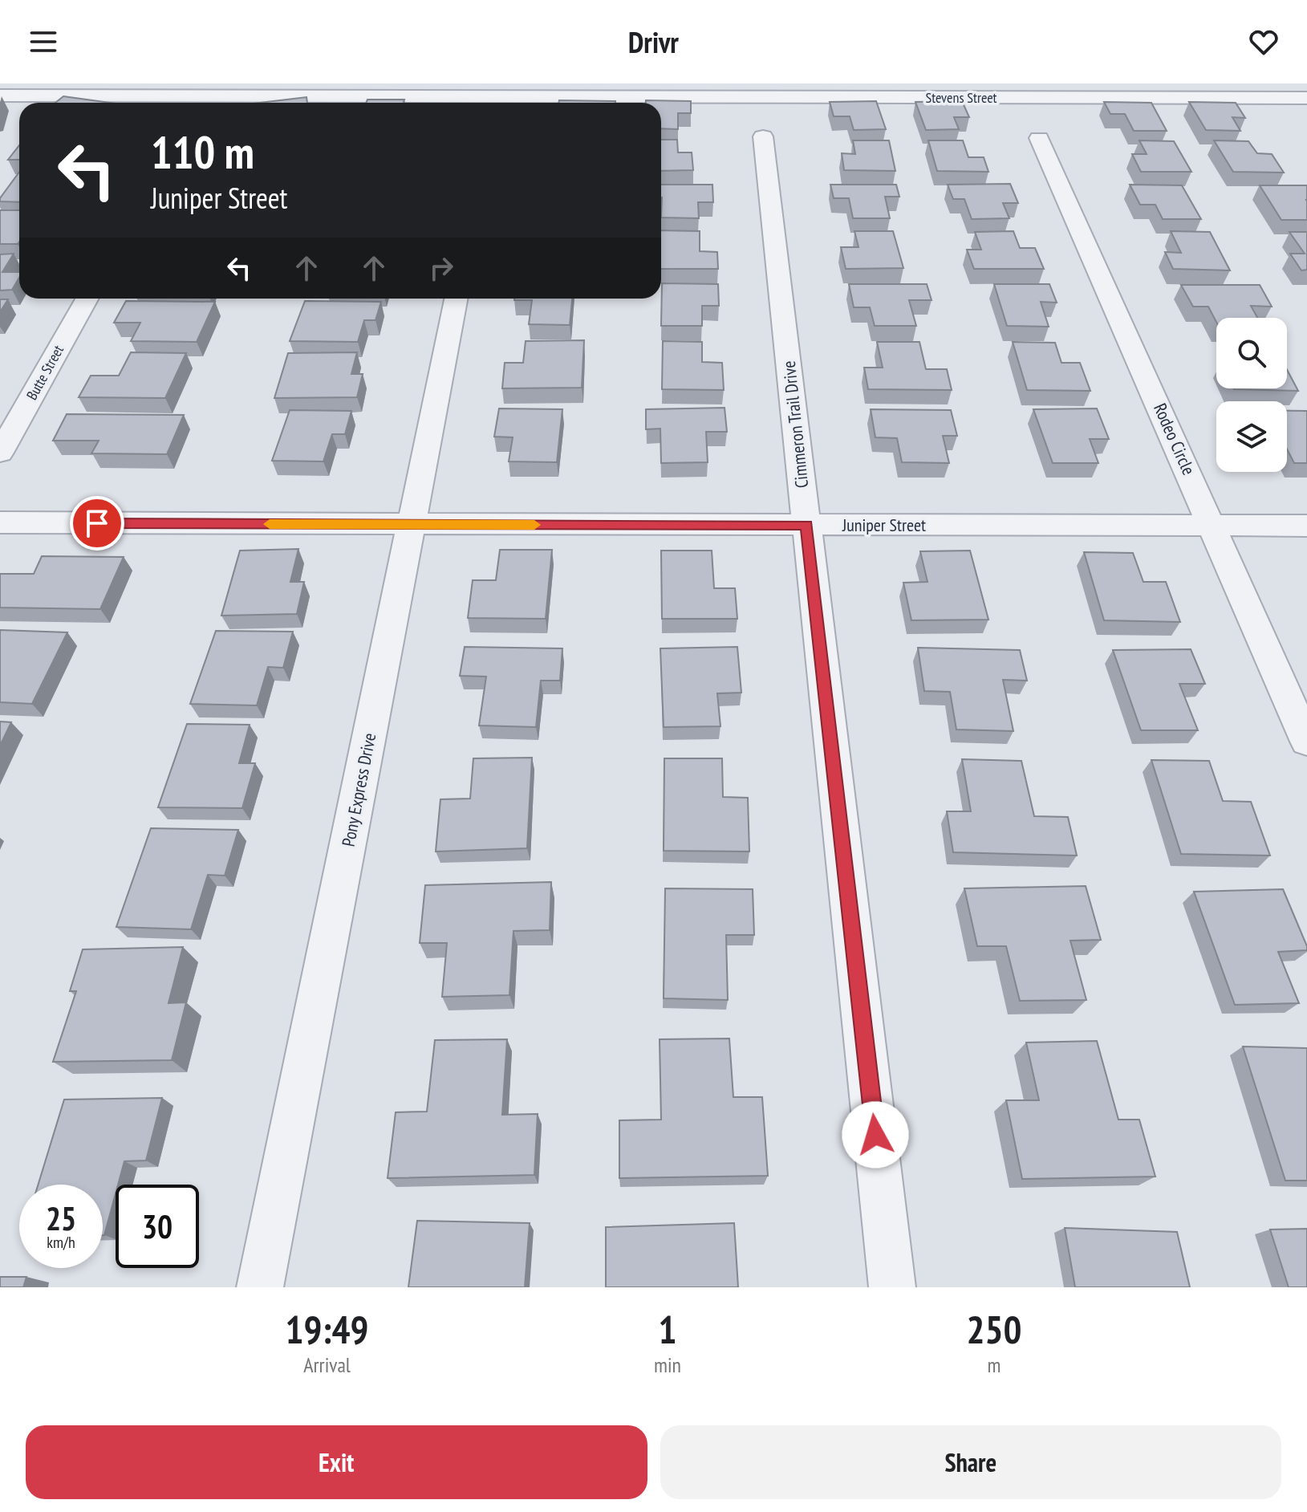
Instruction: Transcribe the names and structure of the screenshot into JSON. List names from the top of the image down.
{
  "streets": {
    "street": [
      "Stevens Street",
      "Butte Street",
      "Cimmeron Trail Drive",
      "Rodeo Circle",
      "Juniper Street",
      "Pony Express Drive"
    ]
  },
  "crossings": [
    ["Cimmeron Trail Drive", "Juniper Street"],
    ["Rodeo Circle", "Juniper Street"],
    ["Juniper Street", "Pony Express Drive"]
  ],
  "page": {
    "header": "Drivr",
    "turn": ["110 m", "Juniper Street"],
    "speed": "25 km/h",
    "limit": "30",
    "eta": [
      "19:49",
      "Arrival",
      "1",
      "min",
      "250",
      "m"
    ],
    "buttons": ["Exit", "Share"]
  }
}
